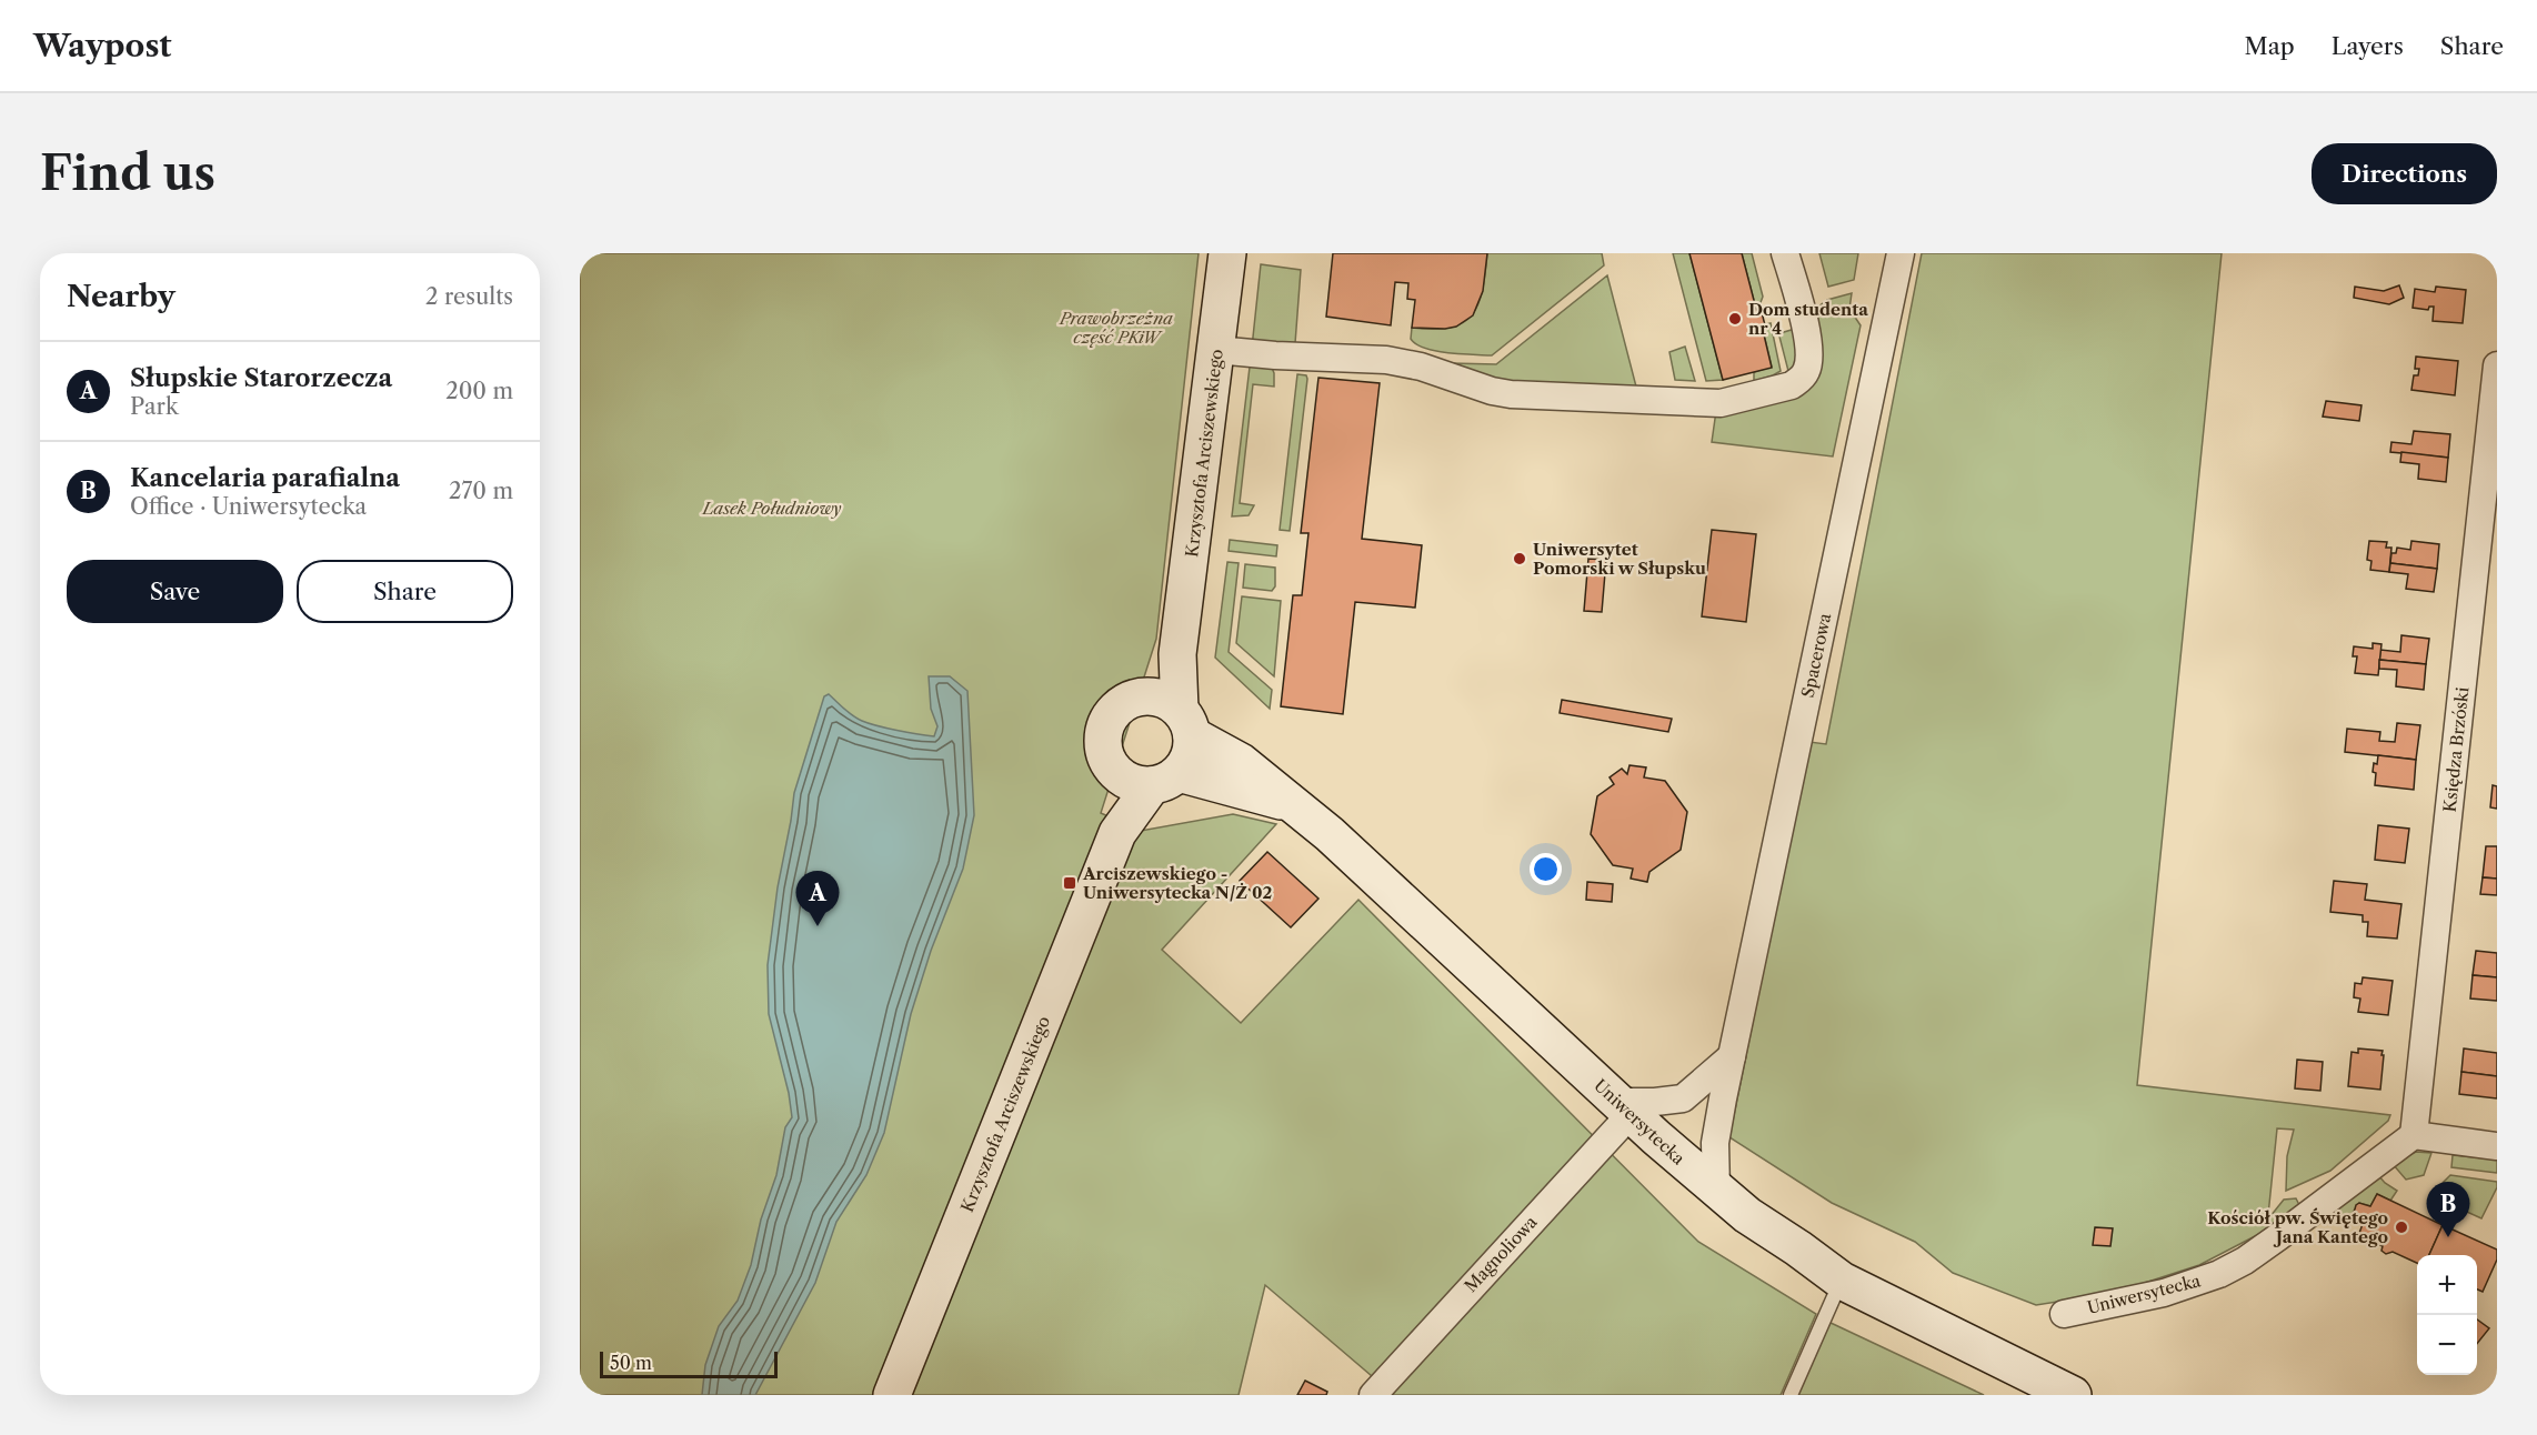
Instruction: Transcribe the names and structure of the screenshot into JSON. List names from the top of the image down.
{
  "streets": {
    "main road": ["Krzysztofa Arciszewskiego", "Uniwersytecka"],
    "street": ["Spacerowa", "Księdza Brzóski", "Magnoliowa"]
  },
  "crossings": [
    ["Krzysztofa Arciszewskiego", "Uniwersytecka"],
    ["Spacerowa", "Uniwersytecka"],
    ["Księdza Brzóski", "Uniwersytecka"],
    ["Uniwersytecka", "Magnoliowa"]
  ],
  "parks": ["Prawobrzeżna część PKiW", "Lasek Południowy"],
  "places": {
    "other": ["Dom studenta nr 4", "Uniwersytet Pomorski w Słupsku", "Kościół pw. Świętego Jana Kantego"],
    "transit": ["Arciszewskiego - Uniwersytecka N/Ż 02"]
  },
  "scale_bar": "50 m",
  "page": {
    "header": "Waypost",
    "nav": ["Map", "Layers", "Share"],
    "buttons": [
      "Directions",
      ["Save", "Share"]
    ],
    "title": "Find us",
    "heading": ["Nearby", "2 results"],
    "list": [
      {
        "mark": "A",
        "name": "Słupskie Starorzecza",
        "note": "Park",
        "value": "200 m"
      },
      {
        "mark": "B",
        "name": "Kancelaria parafialna",
        "note": "Office · Uniwersytecka",
        "value": "270 m"
      }
    ],
    "pins": ["A", "B"],
    "map_buttons": ["+", "−"],
    "scale": "50 m"
  }
}
